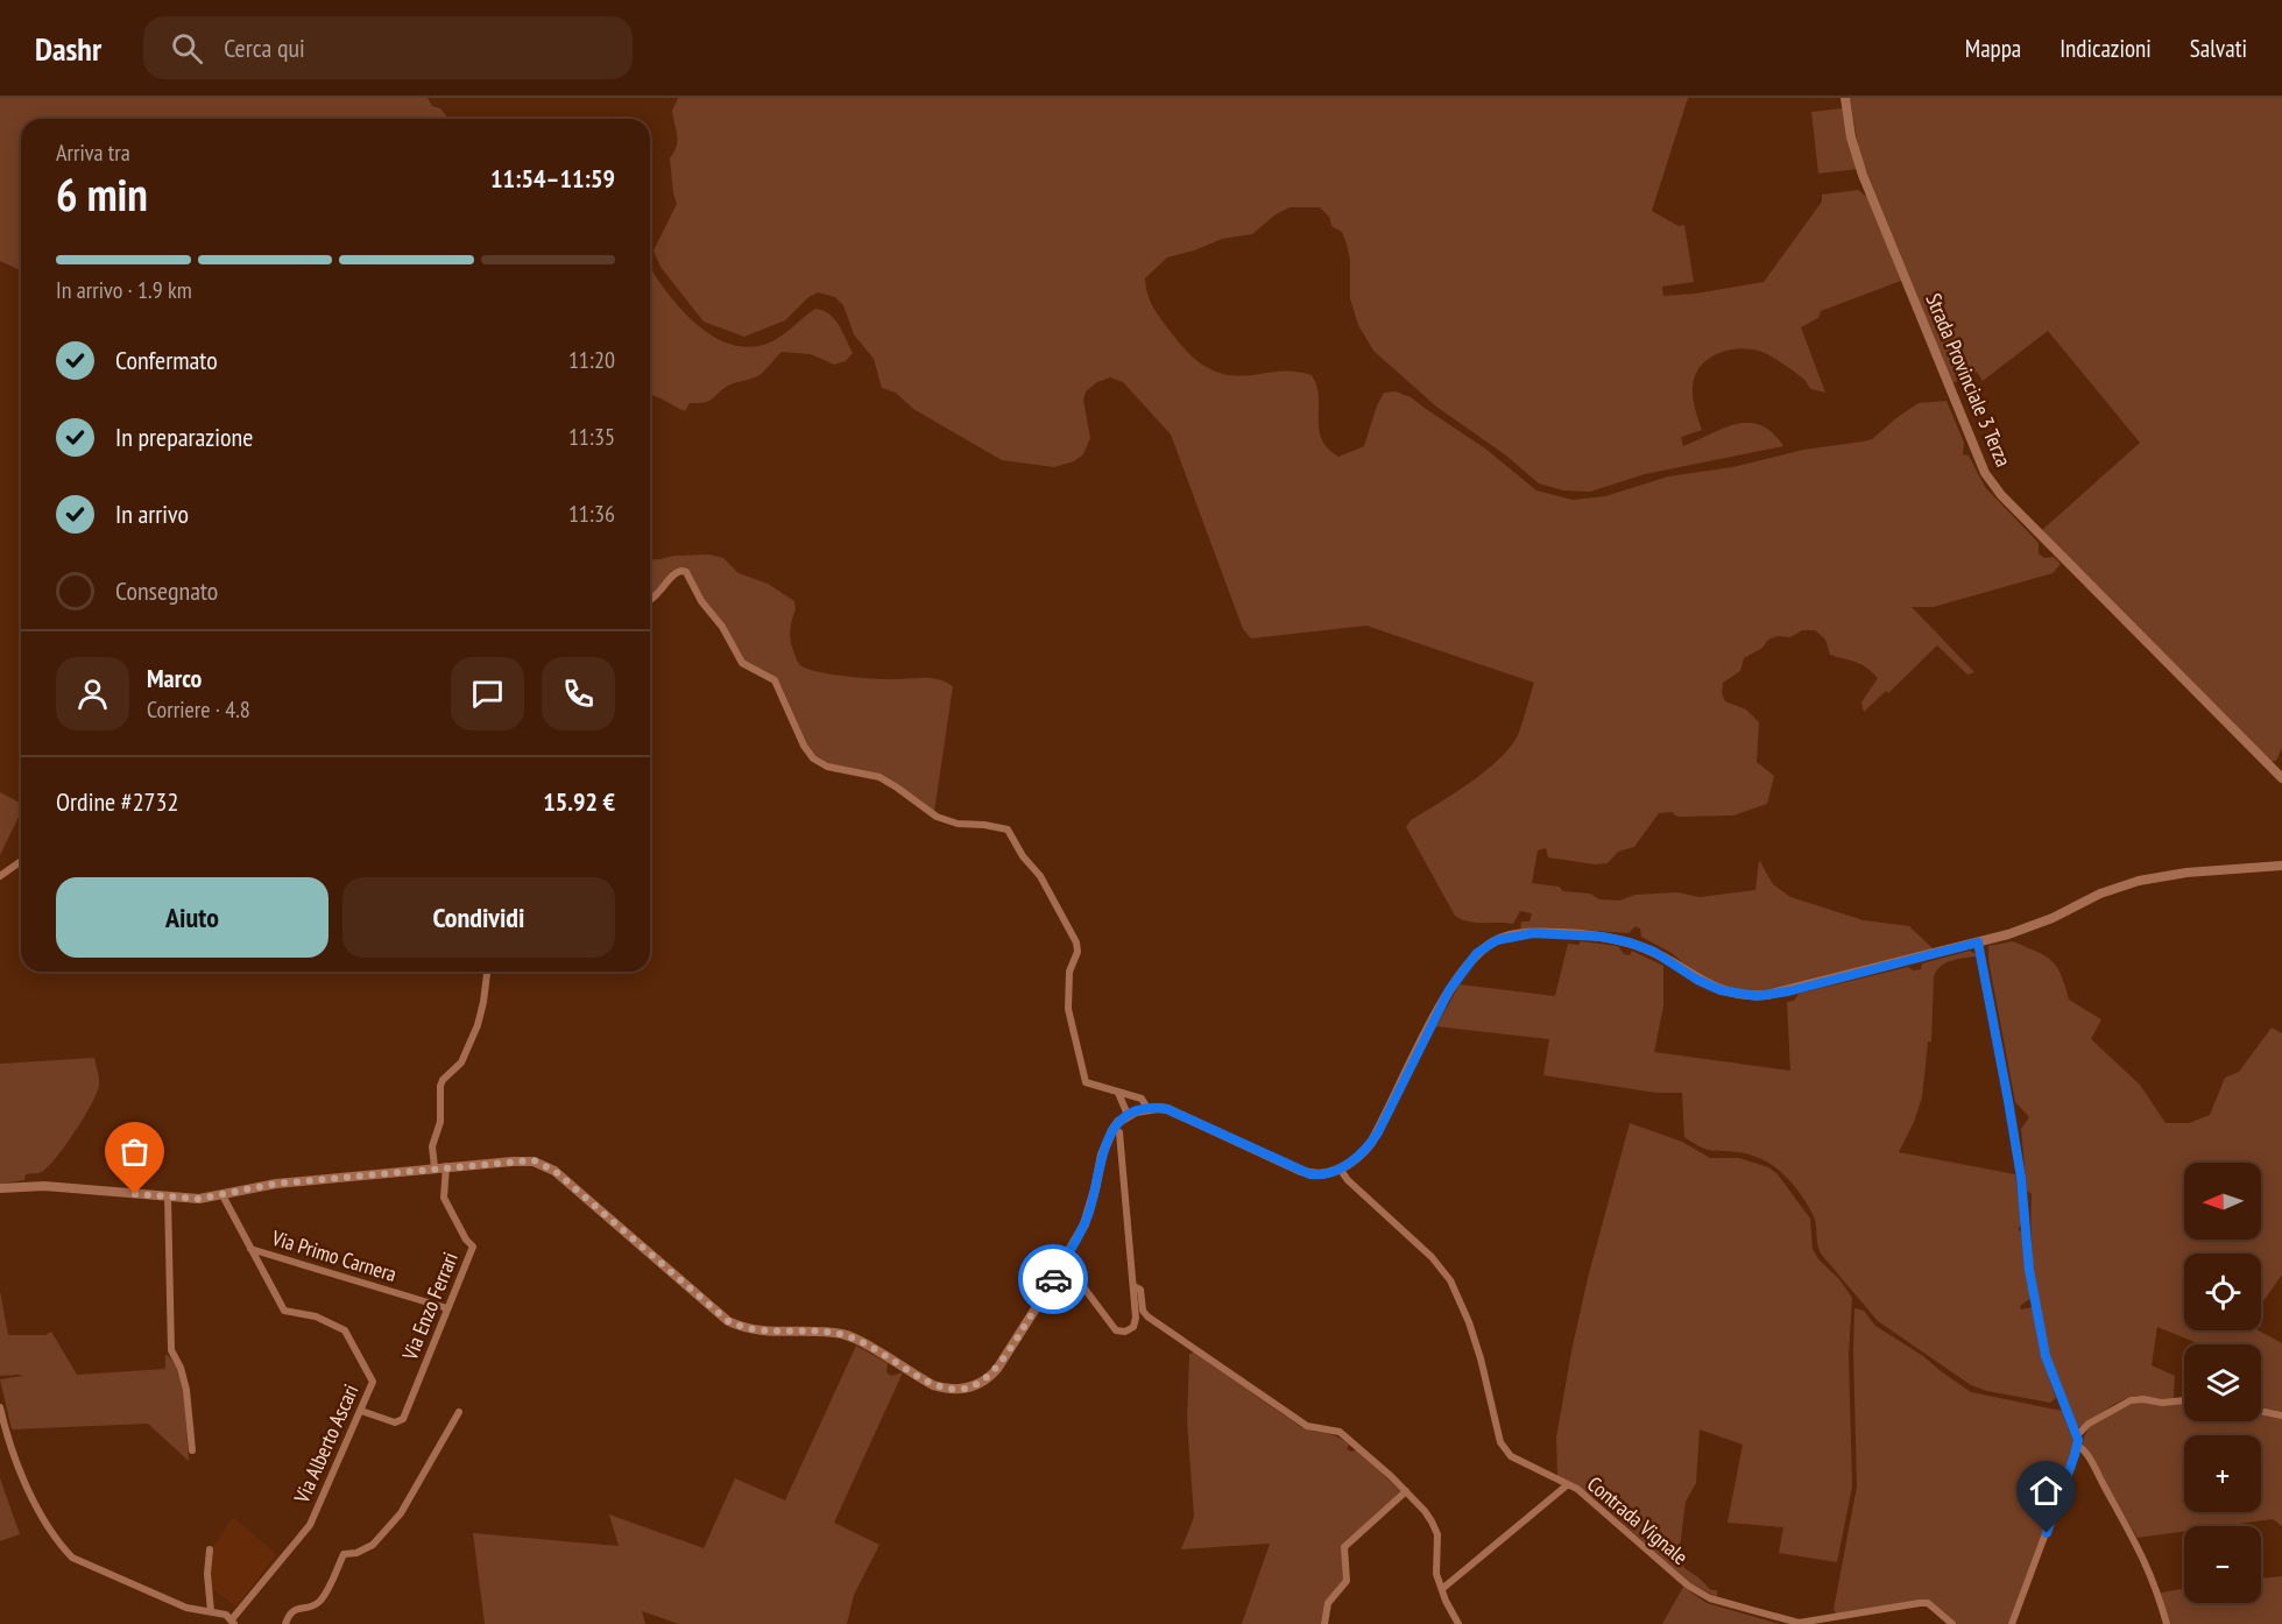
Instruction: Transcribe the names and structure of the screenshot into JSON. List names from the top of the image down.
{
  "streets": {
    "main road": ["Strada Provinciale 3 Terza"],
    "street": [
      "Via Primo Carnera",
      "Via Enzo Ferrari",
      "Via Alberto Ascari",
      "Contrada Vignale"
    ]
  },
  "crossings": [
    ["Via Primo Carnera", "Via Enzo Ferrari"],
    ["Via Primo Carnera", "Via Alberto Ascari"],
    ["Via Enzo Ferrari", "Via Alberto Ascari"]
  ],
  "north": "left",
  "page": {
    "header": "Dashr",
    "search": "Cerca qui",
    "nav": ["Mappa", "Indicazioni", "Salvati"],
    "heading": ["6 min", "Arriva tra", "11:54–11:59"],
    "panel": [
      "Marco",
      "Corriere · 4.8",
      "Ordine #2732",
      "15.92 €"
    ],
    "bar": "In arrivo · 1.9 km",
    "list": [
      ["Confermato", "11:20"],
      ["In preparazione", "11:35"],
      ["In arrivo", "11:36"],
      "Consegnato"
    ],
    "buttons": ["Aiuto", "Condividi"],
    "map_buttons": ["+", "−"]
  }
}
